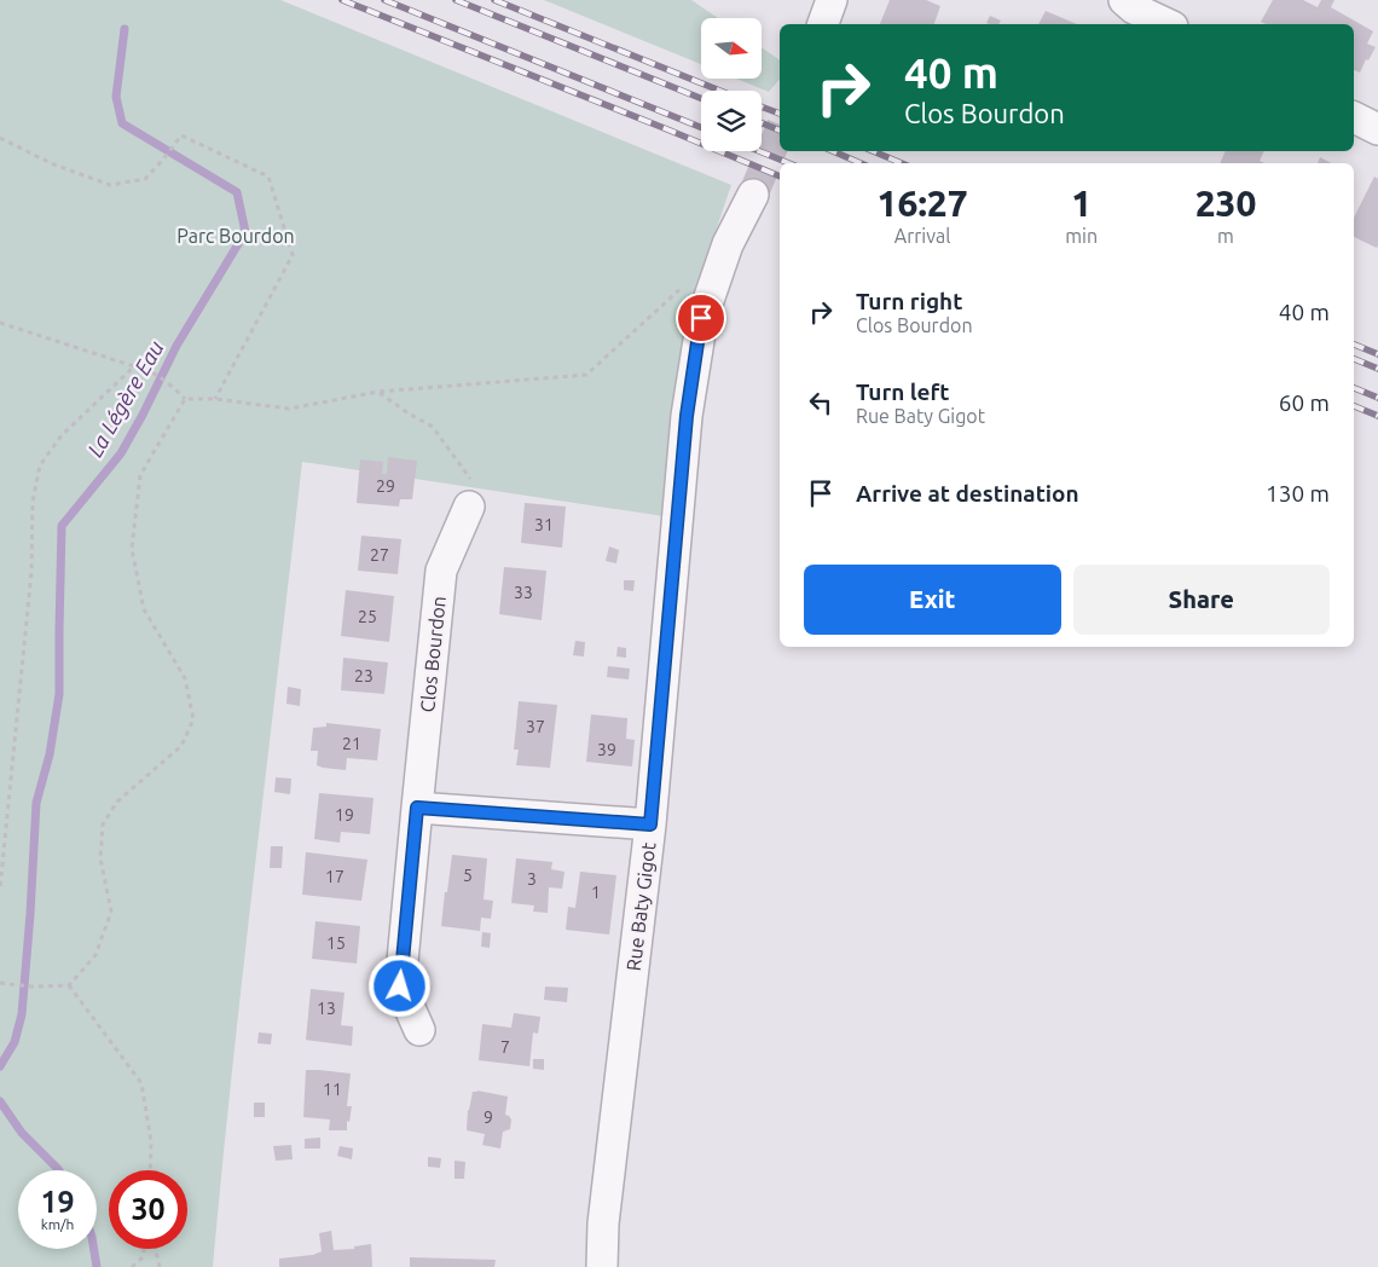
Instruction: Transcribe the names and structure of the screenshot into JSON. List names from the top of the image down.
{
  "streets": {
    "street": ["Clos Bourdon", "Rue Baty Gigot"]
  },
  "water": ["La Légère Eau"],
  "parks": ["Parc Bourdon"],
  "house_numbers": [
    "29",
    "31",
    "27",
    "33",
    "25",
    "23",
    "37",
    "21",
    "39",
    "19",
    "5",
    "17",
    "3",
    "1",
    "15",
    "13",
    "7",
    "11",
    "9"
  ],
  "north": "right",
  "page": {
    "turn": ["40 m", "Clos Bourdon"],
    "eta": [
      "16:27",
      "Arrival",
      "1",
      "min",
      "230",
      "m"
    ],
    "list": [
      {
        "name": "Turn right",
        "note": "Clos Bourdon",
        "value": "40 m"
      },
      {
        "name": "Turn left",
        "note": "Rue Baty Gigot",
        "value": "60 m"
      },
      {
        "name": "Arrive at destination",
        "value": "130 m"
      }
    ],
    "buttons": ["Exit", "Share"],
    "speed": "19 km/h",
    "limit": "30"
  }
}
